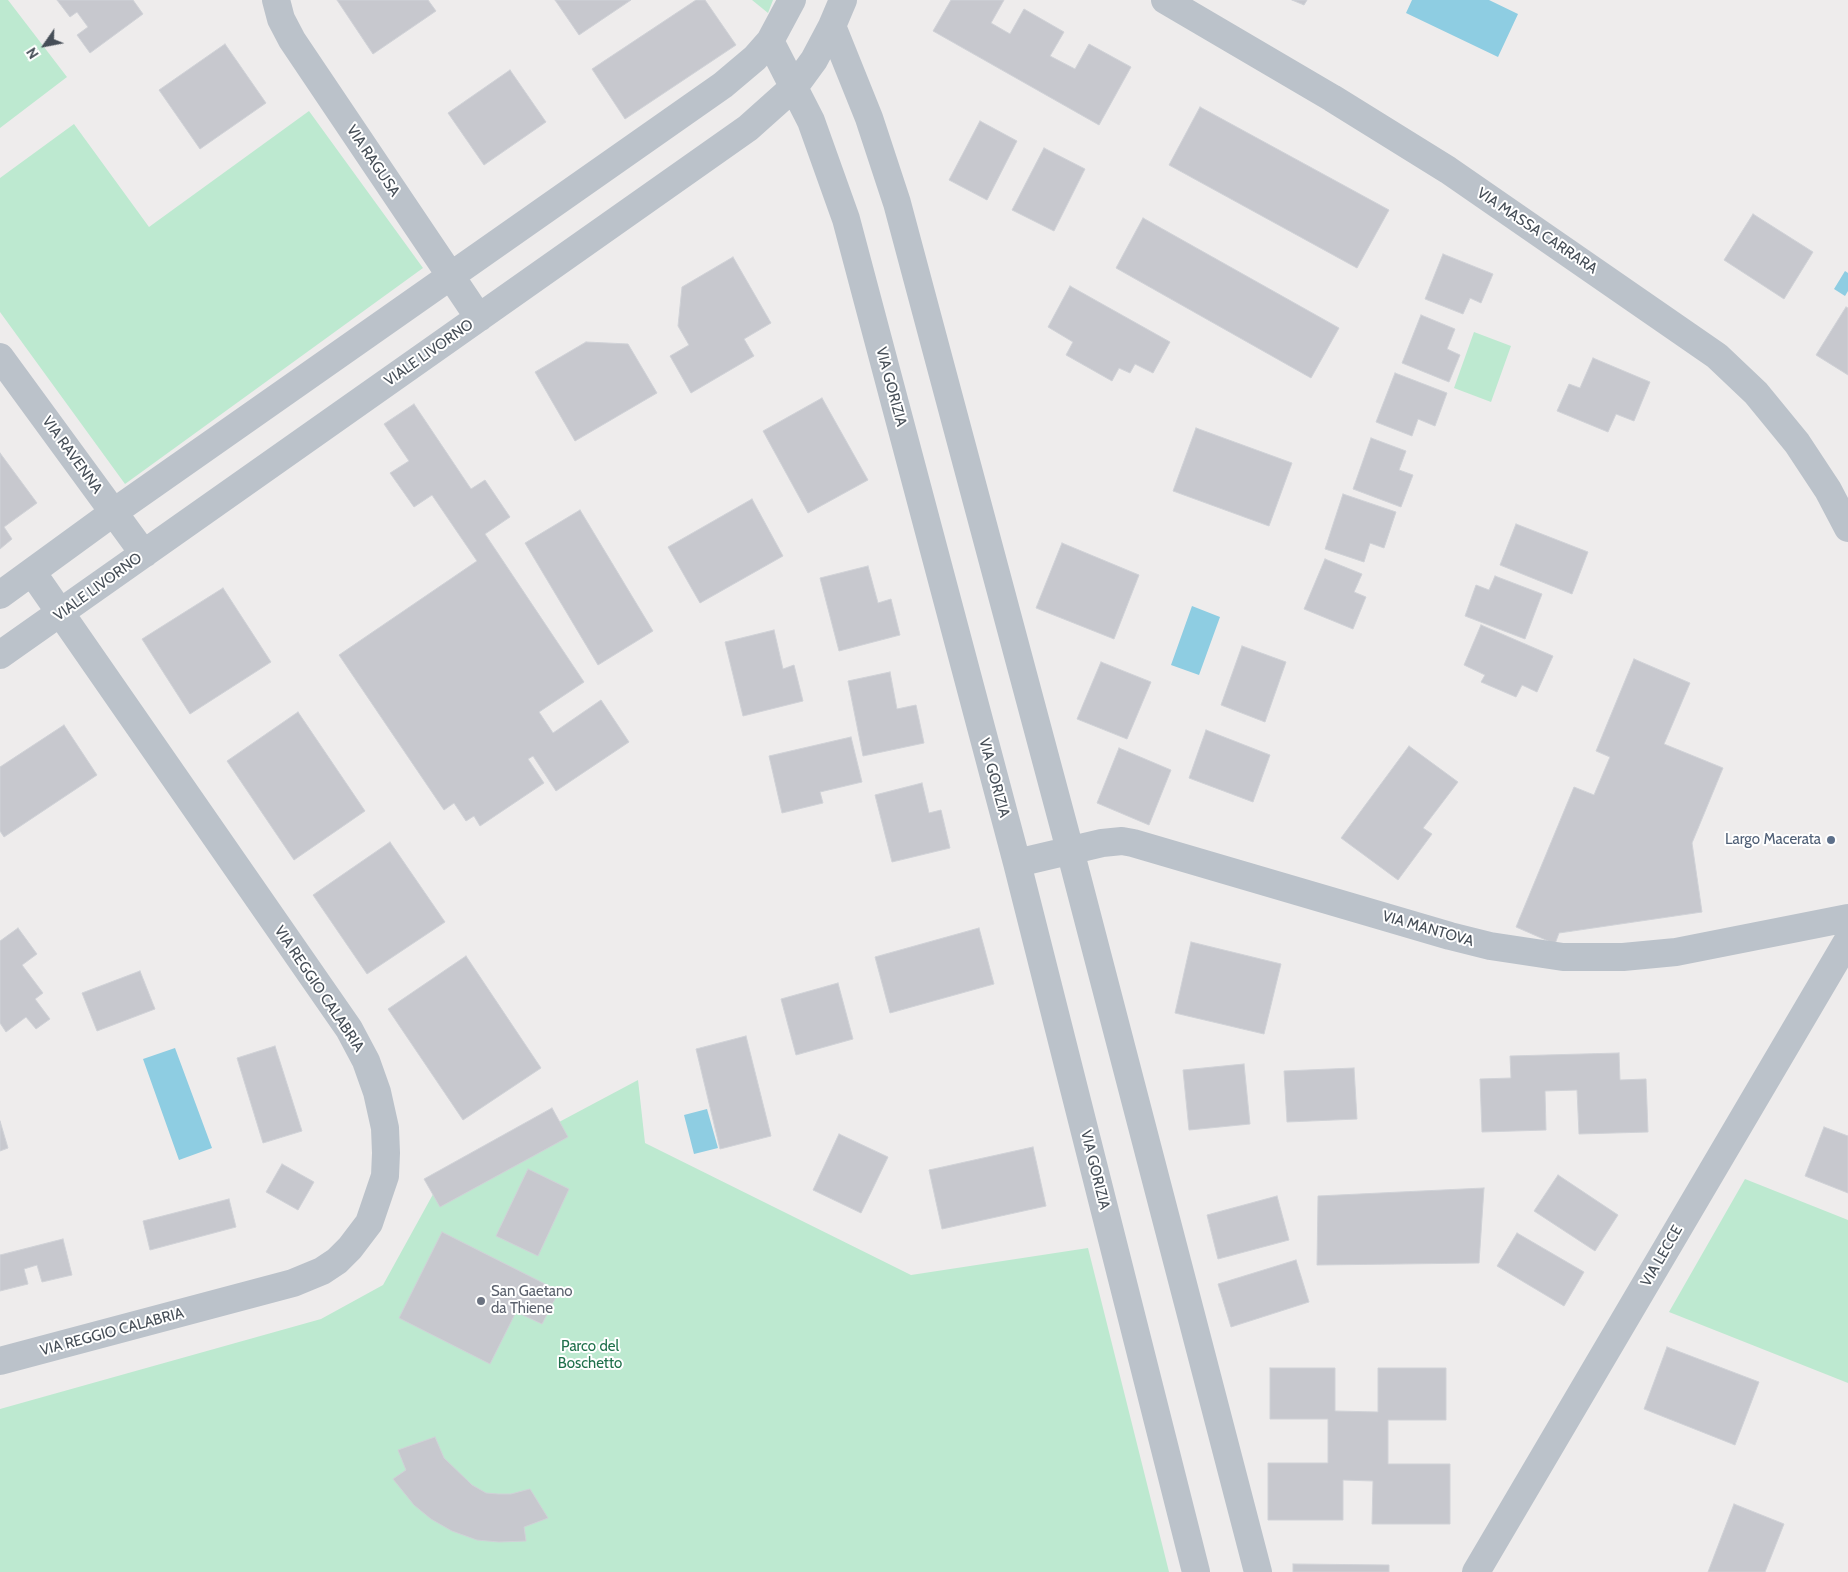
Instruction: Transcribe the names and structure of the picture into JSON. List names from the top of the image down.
{
  "streets": {
    "street": [
      "VIA RAGUSA",
      "VIA MASSA CARRARA",
      "VIALE LIVORNO",
      "VIA GORIZIA",
      "VIA RAVENNA",
      "VIA MANTOVA",
      "VIA REGGIO CALABRIA",
      "VIA LECCE"
    ]
  },
  "crossings": [
    ["VIA RAGUSA", "VIALE LIVORNO"],
    ["VIALE LIVORNO", "VIA GORIZIA"],
    ["VIALE LIVORNO", "VIA RAVENNA"],
    ["VIALE LIVORNO", "VIA REGGIO CALABRIA"],
    ["VIA GORIZIA", "VIA MANTOVA"]
  ],
  "parks": ["Parco del Boschetto"],
  "places": ["Largo Macerata", "San Gaetano da Thiene"],
  "north": "bottom left"
}
